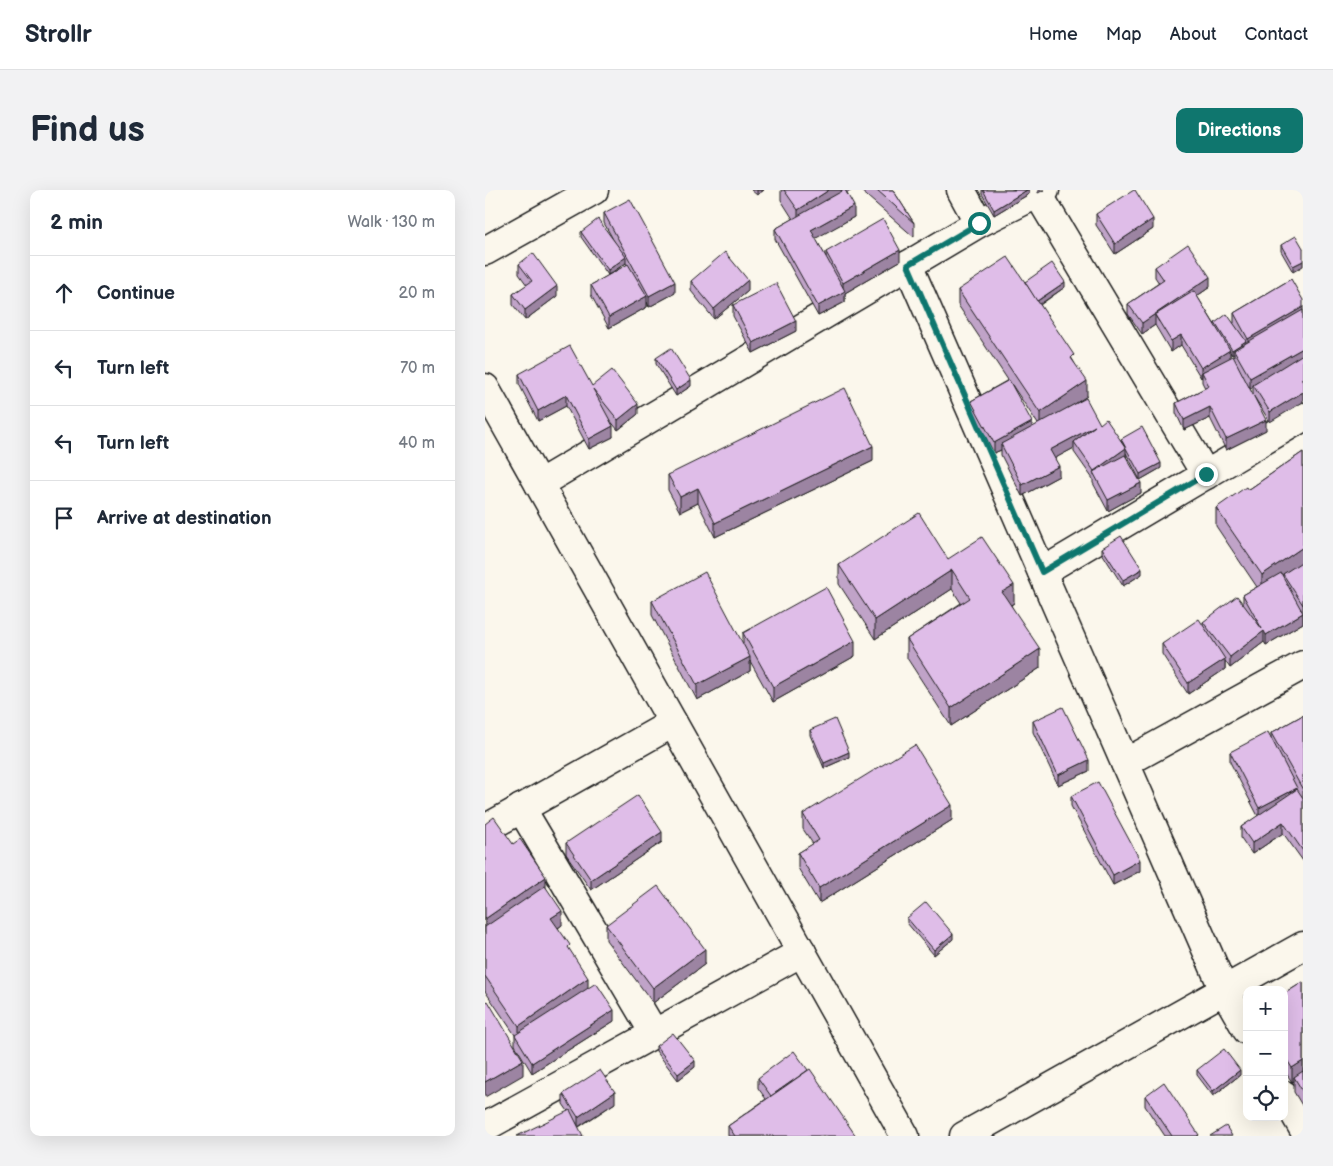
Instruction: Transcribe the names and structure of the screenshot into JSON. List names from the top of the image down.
{
  "page": {
    "header": "Strollr",
    "nav": [
      "Home",
      "Map",
      "About",
      "Contact"
    ],
    "buttons": "Directions",
    "title": "Find us",
    "heading": ["2 min", "Walk · 130 m"],
    "list": [
      ["Continue", "20 m"],
      ["Turn left", "70 m"],
      ["Turn left", "40 m"],
      "Arrive at destination"
    ],
    "map_buttons": ["+", "−"]
  }
}
